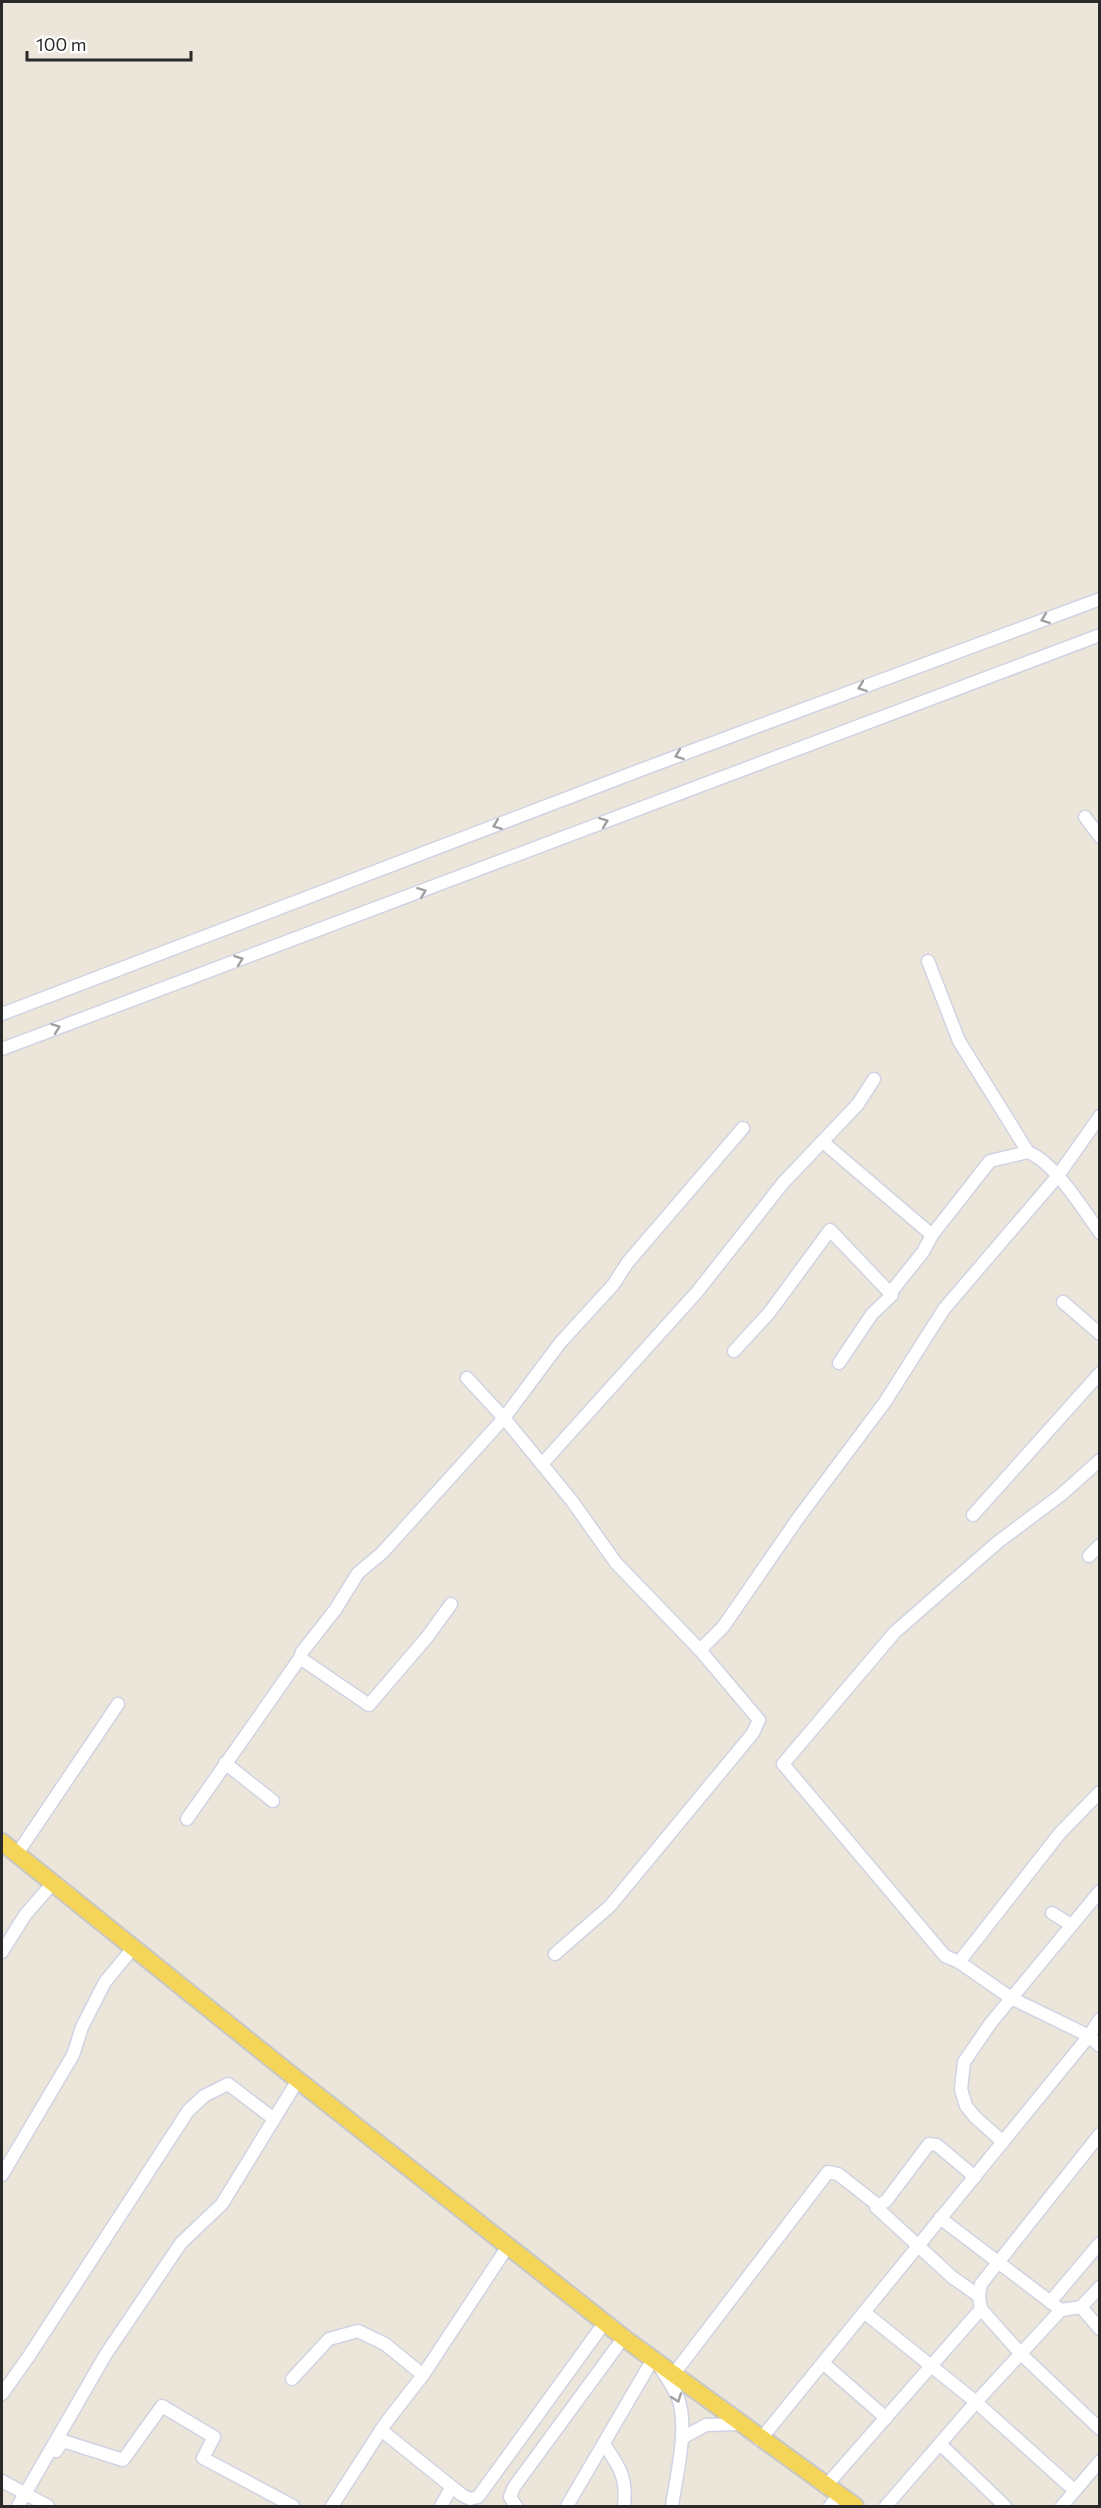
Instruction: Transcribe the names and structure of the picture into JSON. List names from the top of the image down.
{
  "scale_bar": "100 m"
}
